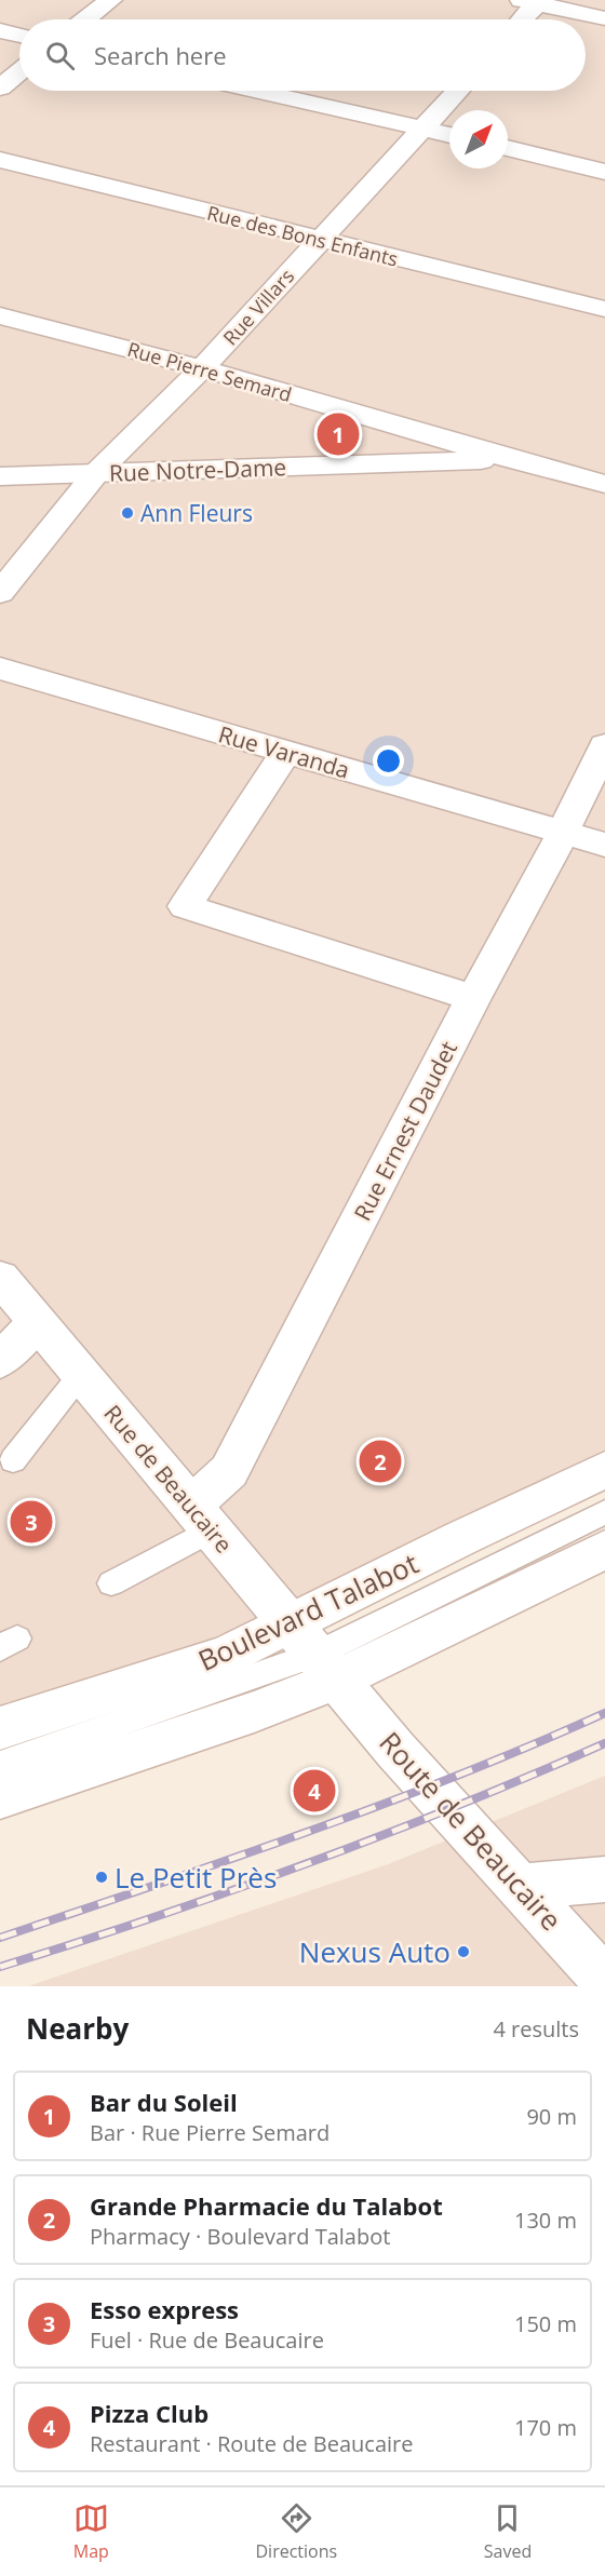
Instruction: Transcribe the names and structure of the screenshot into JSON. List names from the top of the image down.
{
  "streets": {
    "street": [
      "Rue des Bons Enfants",
      "Rue Villars",
      "Rue Pierre Semard",
      "Rue Notre-Dame",
      "Rue Varanda",
      "Rue Ernest Daudet",
      "Rue de Beaucaire",
      "Boulevard Talabot",
      "Route de Beaucaire"
    ]
  },
  "crossings": [
    ["Rue des Bons Enfants", "Rue Villars"],
    ["Rue Villars", "Rue Pierre Semard"],
    ["Rue Villars", "Rue Notre-Dame"],
    ["Rue Pierre Semard", "Rue Notre-Dame"],
    ["Rue Varanda", "Rue Ernest Daudet"],
    ["Rue Ernest Daudet", "Rue de Beaucaire"],
    ["Rue de Beaucaire", "Boulevard Talabot"],
    ["Rue de Beaucaire", "Route de Beaucaire"],
    ["Boulevard Talabot", "Route de Beaucaire"]
  ],
  "places": ["Ann Fleurs", "Le Petit Près", "Nexus Auto"],
  "north": "top right",
  "page": {
    "search": "Search here",
    "pins": [
      "1",
      "2",
      "3",
      "4"
    ],
    "heading": ["Nearby", "4 results"],
    "list": [
      {
        "mark": "1",
        "name": "Bar du Soleil",
        "note": "Bar · Rue Pierre Semard",
        "value": "90 m"
      },
      {
        "mark": "2",
        "name": "Grande Pharmacie du Talabot",
        "note": "Pharmacy · Boulevard Talabot",
        "value": "130 m"
      },
      {
        "mark": "3",
        "name": "Esso express",
        "note": "Fuel · Rue de Beaucaire",
        "value": "150 m"
      },
      {
        "mark": "4",
        "name": "Pizza Club",
        "note": "Restaurant · Route de Beaucaire",
        "value": "170 m"
      }
    ],
    "nav": ["Map", "Directions", "Saved"]
  }
}
